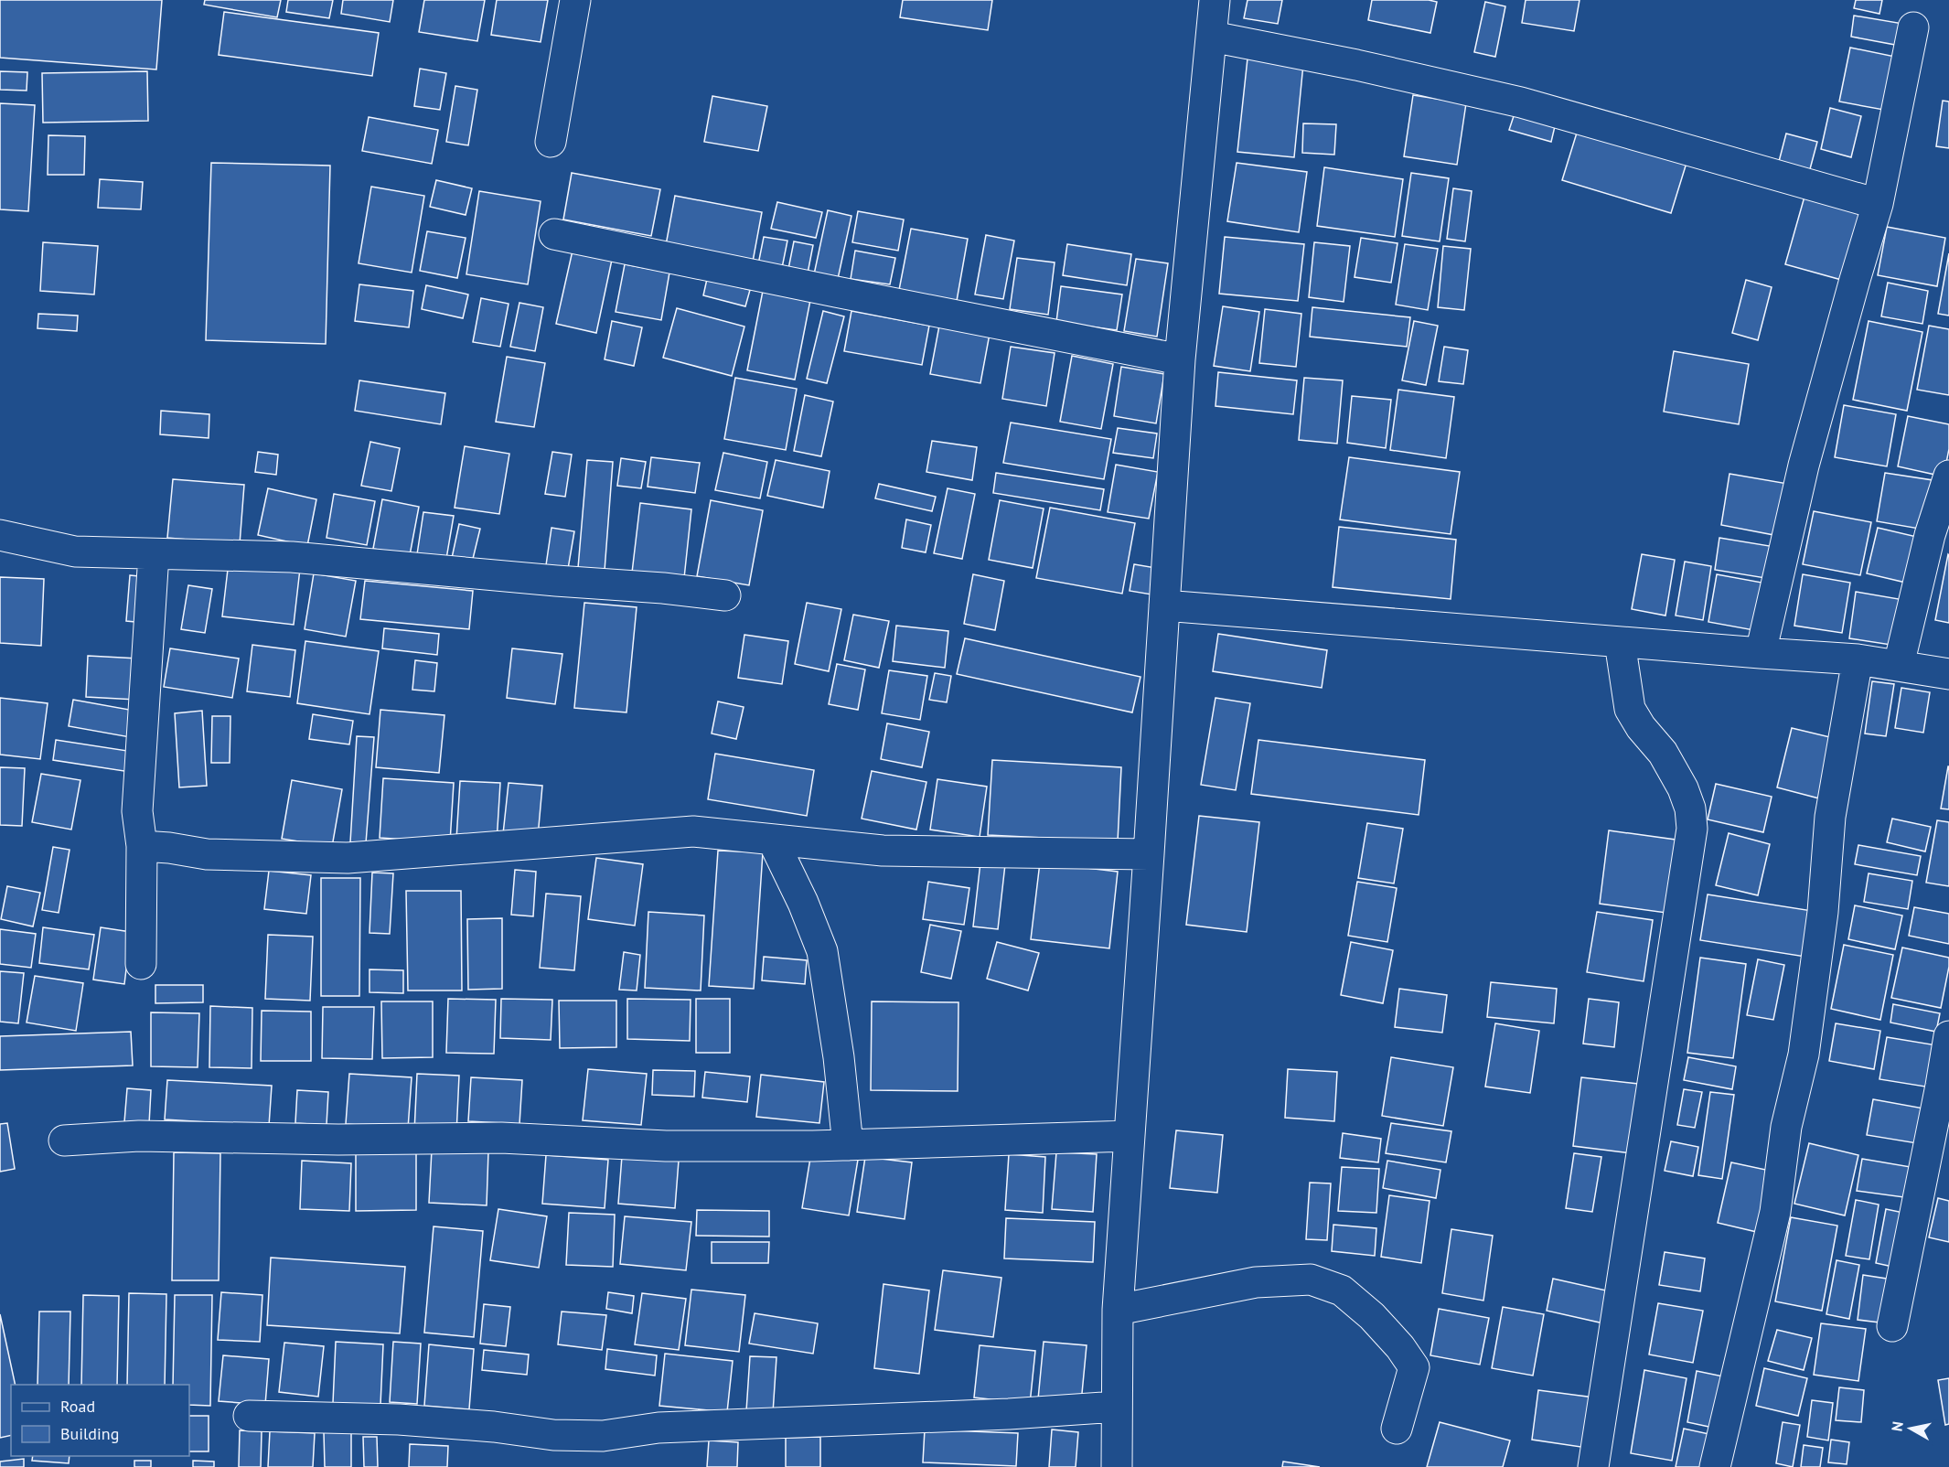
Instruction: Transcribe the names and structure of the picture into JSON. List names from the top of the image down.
{
  "legend": ["Road", "Building"],
  "north": "left"
}
